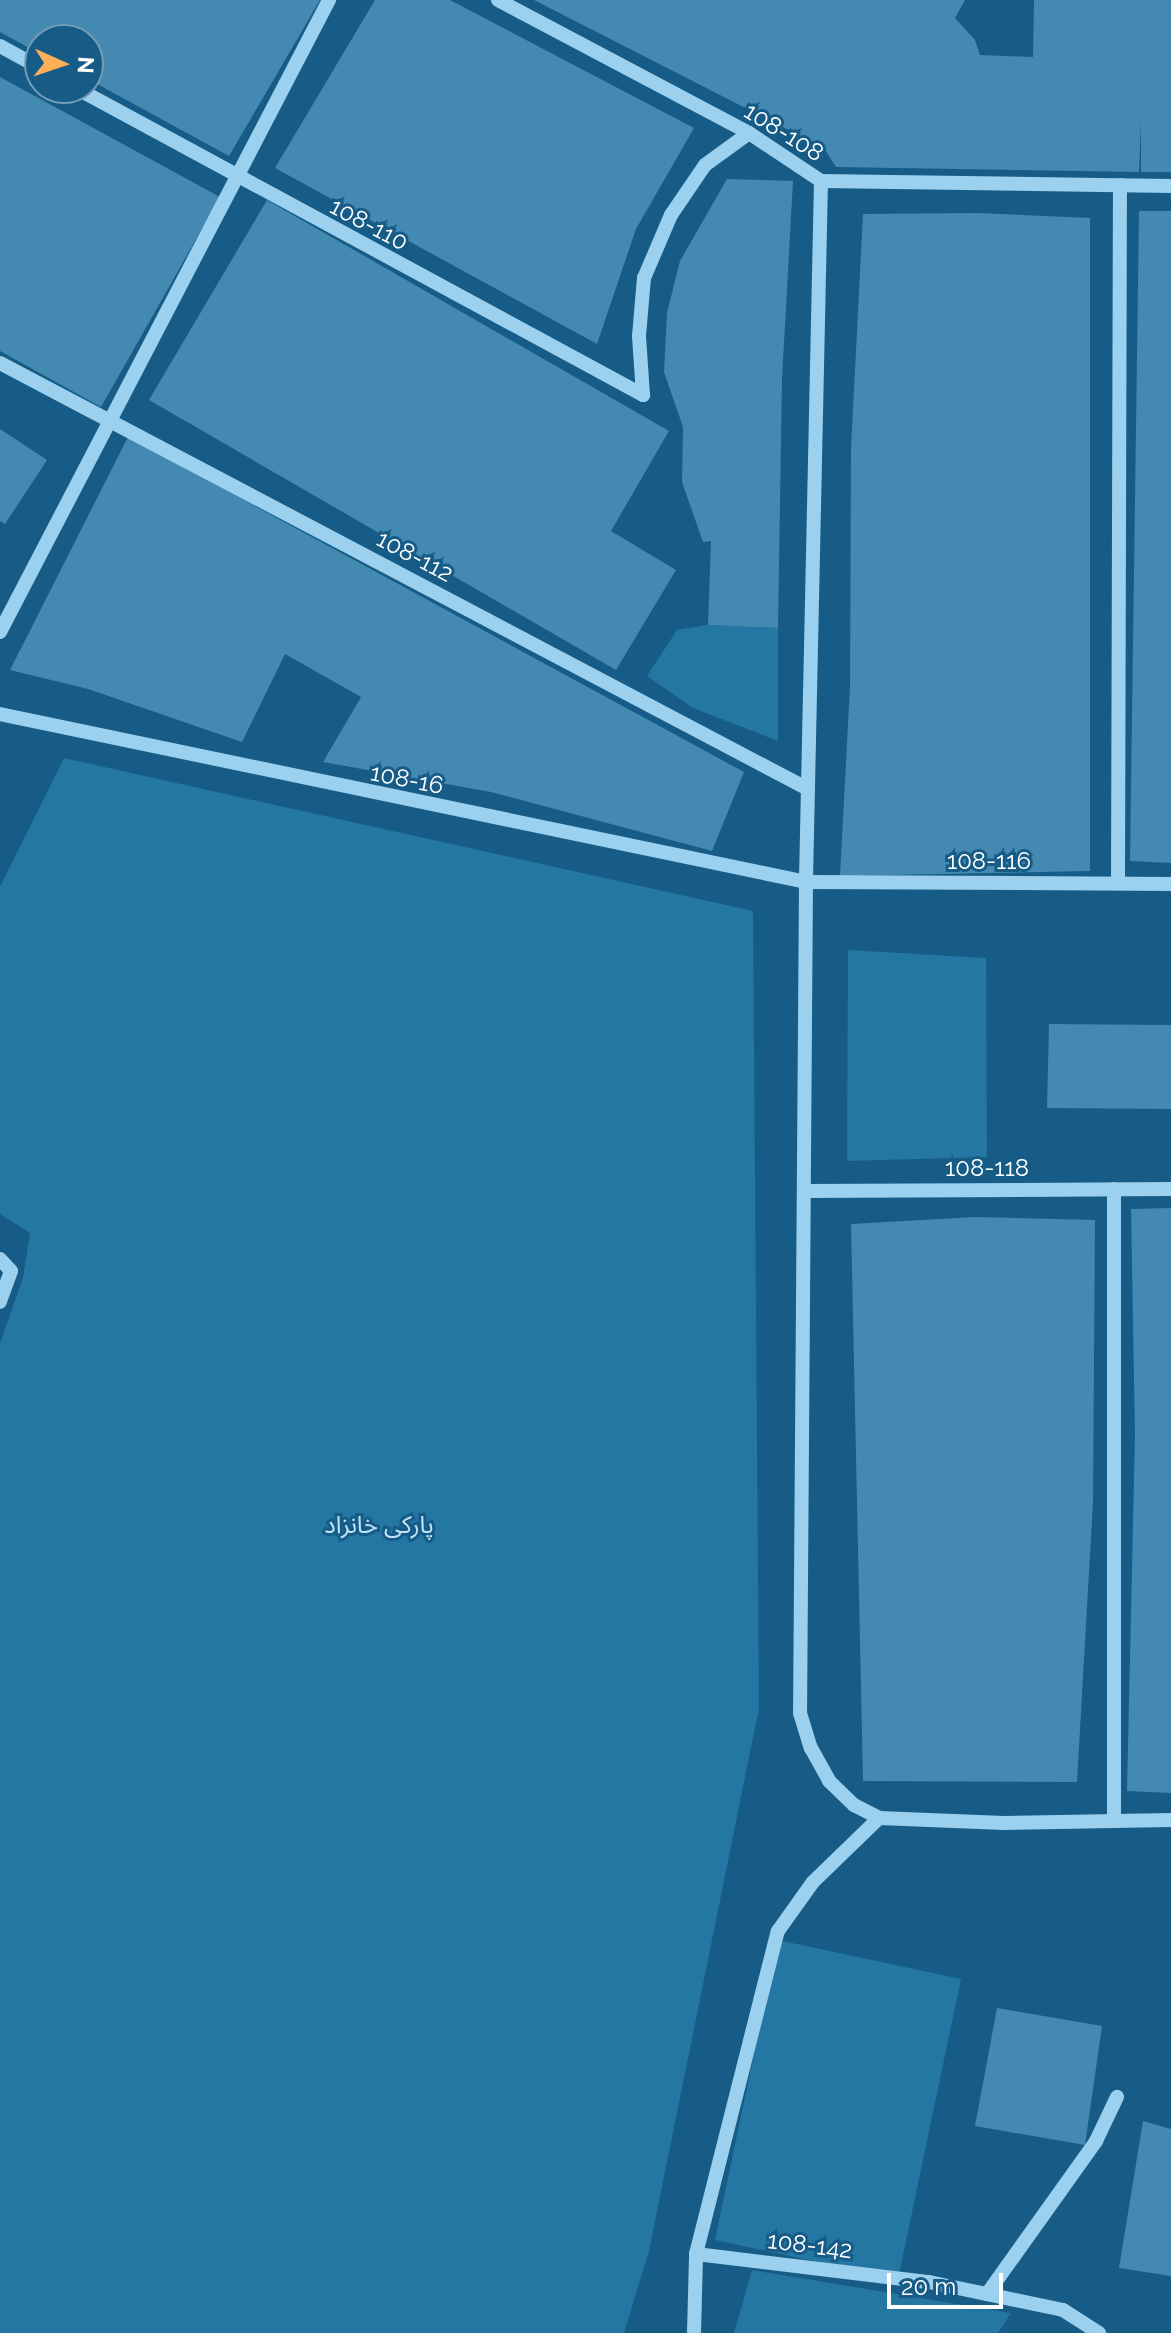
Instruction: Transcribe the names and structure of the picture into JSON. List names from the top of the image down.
{
  "streets": {
    "street": [
      "108-108",
      "108-110",
      "108-112",
      "108-16",
      "108-116",
      "108-118",
      "108-142"
    ]
  },
  "crossings": [
    ["108-108", "108-110"],
    ["108-16", "108-116"]
  ],
  "parks": ["پارکی خانزاد"],
  "scale_bar": "20 m",
  "north": "right"
}
